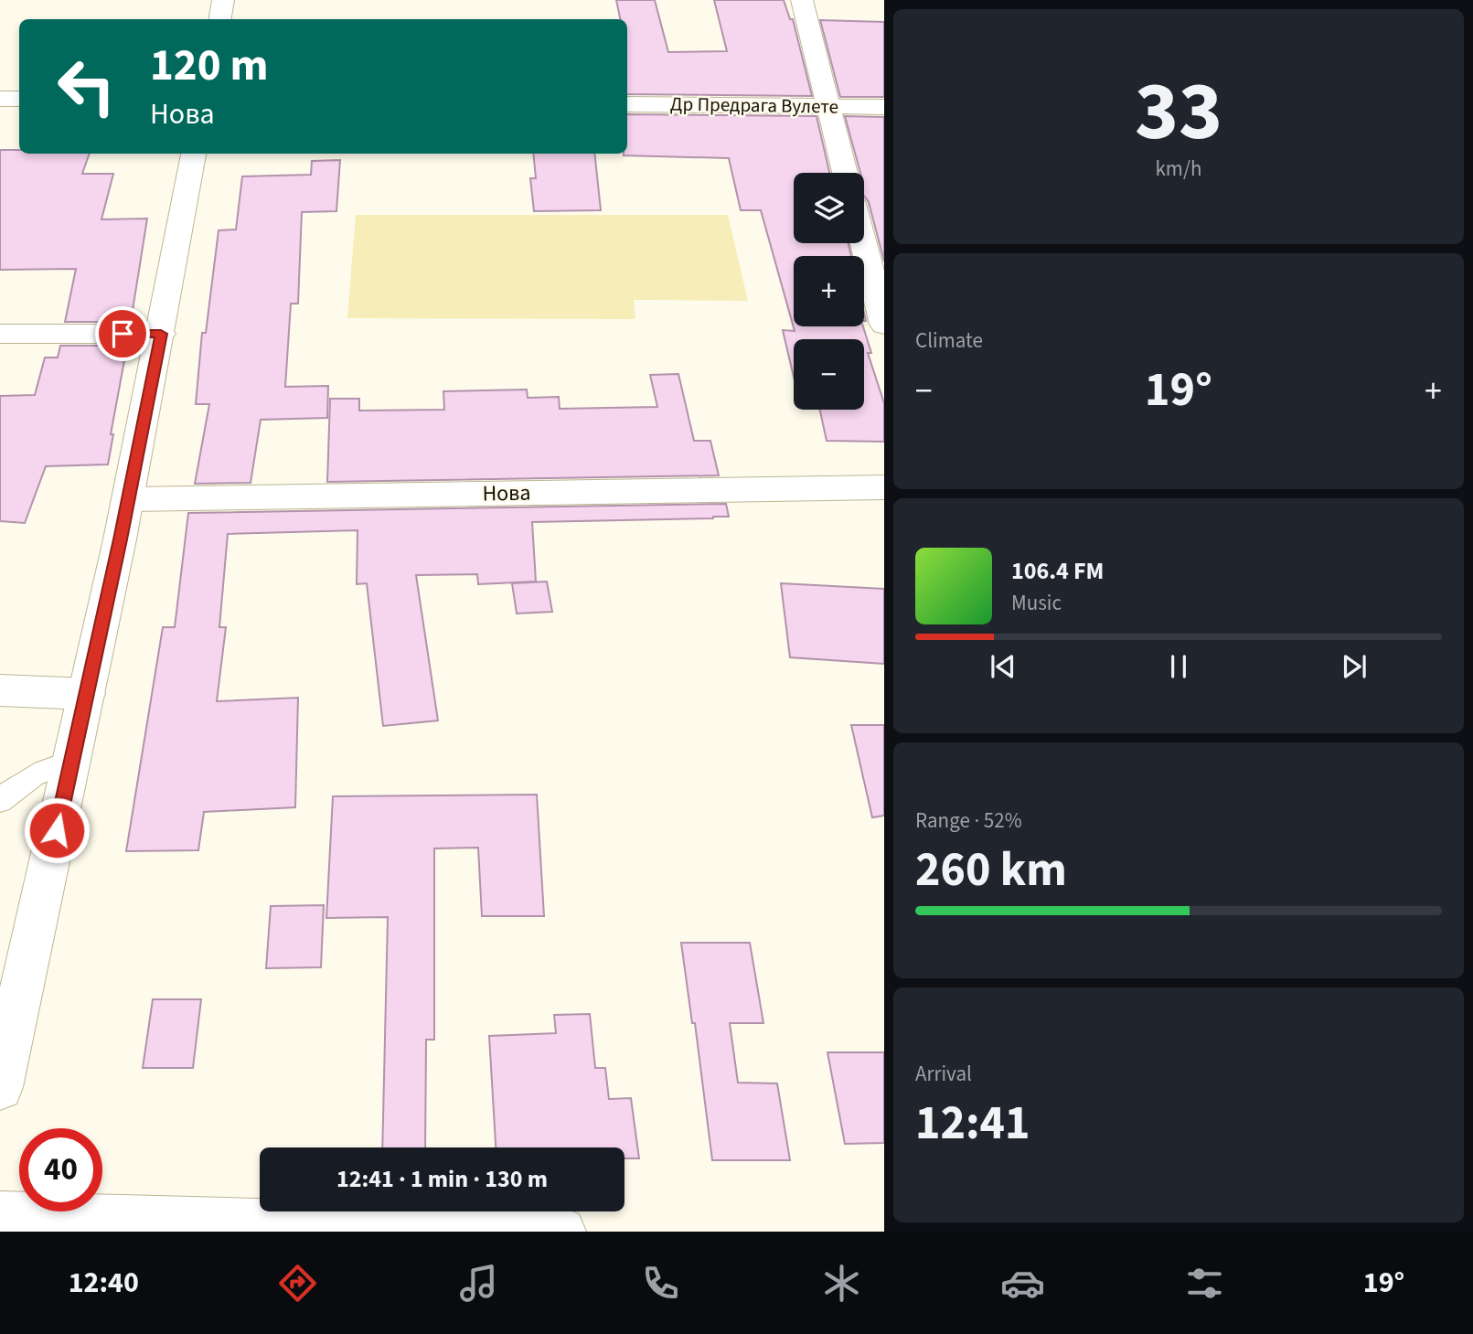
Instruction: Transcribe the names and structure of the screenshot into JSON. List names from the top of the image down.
{
  "streets": {
    "street": ["Др Предрага Вулете", "Нова"]
  },
  "page": {
    "tile": [
      ["33", "km/h"],
      "Climate",
      ["Range · 52%", "260 km"],
      ["Arrival", "12:41"]
    ],
    "turn": ["120 m", "Нова"],
    "map_buttons": ["+", "−"],
    "heat": ["−", "19°", "+"],
    "song": ["106.4 FM", "Music"],
    "limit": "40",
    "trip": "12:41 · 1 min · 130 m",
    "tabs": ["12:40", "19°"]
  }
}
